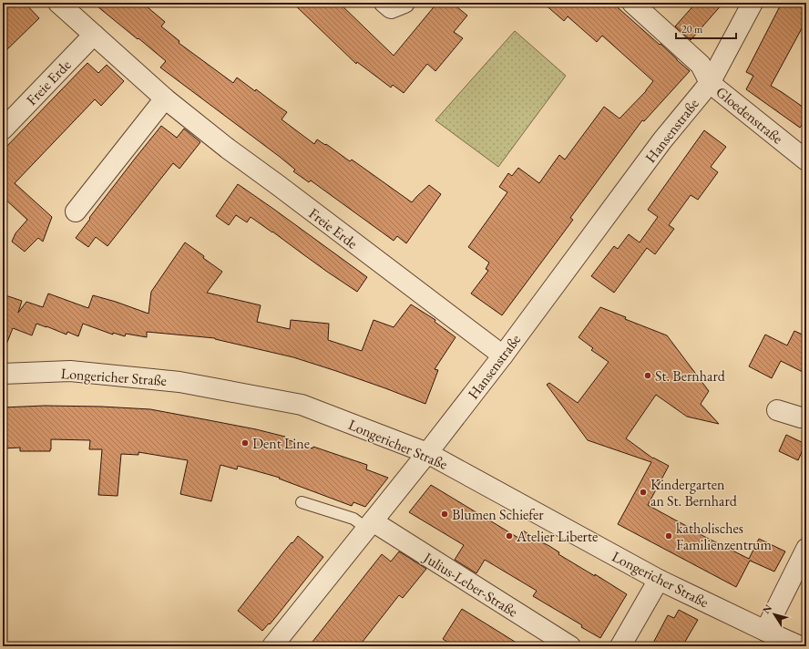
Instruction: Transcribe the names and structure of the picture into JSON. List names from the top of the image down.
{
  "streets": {
    "street": [
      "Freie Erde",
      "Gloedenstraße",
      "Hansenstraße",
      "Longericher Straße",
      "Julius-Leber-Straße"
    ]
  },
  "crossings": [
    ["Freie Erde", "Hansenstraße"],
    ["Gloedenstraße", "Hansenstraße"],
    ["Hansenstraße", "Longericher Straße"],
    ["Hansenstraße", "Julius-Leber-Straße"]
  ],
  "places": [
    "St. Bernhard",
    "Dent Line",
    "Kindergarten an St. Bernhard",
    "Blumen Schiefer",
    "Atelier Liberte",
    "katholisches Familienzentrum"
  ],
  "scale_bar": "20 m",
  "north": "top left"
}
